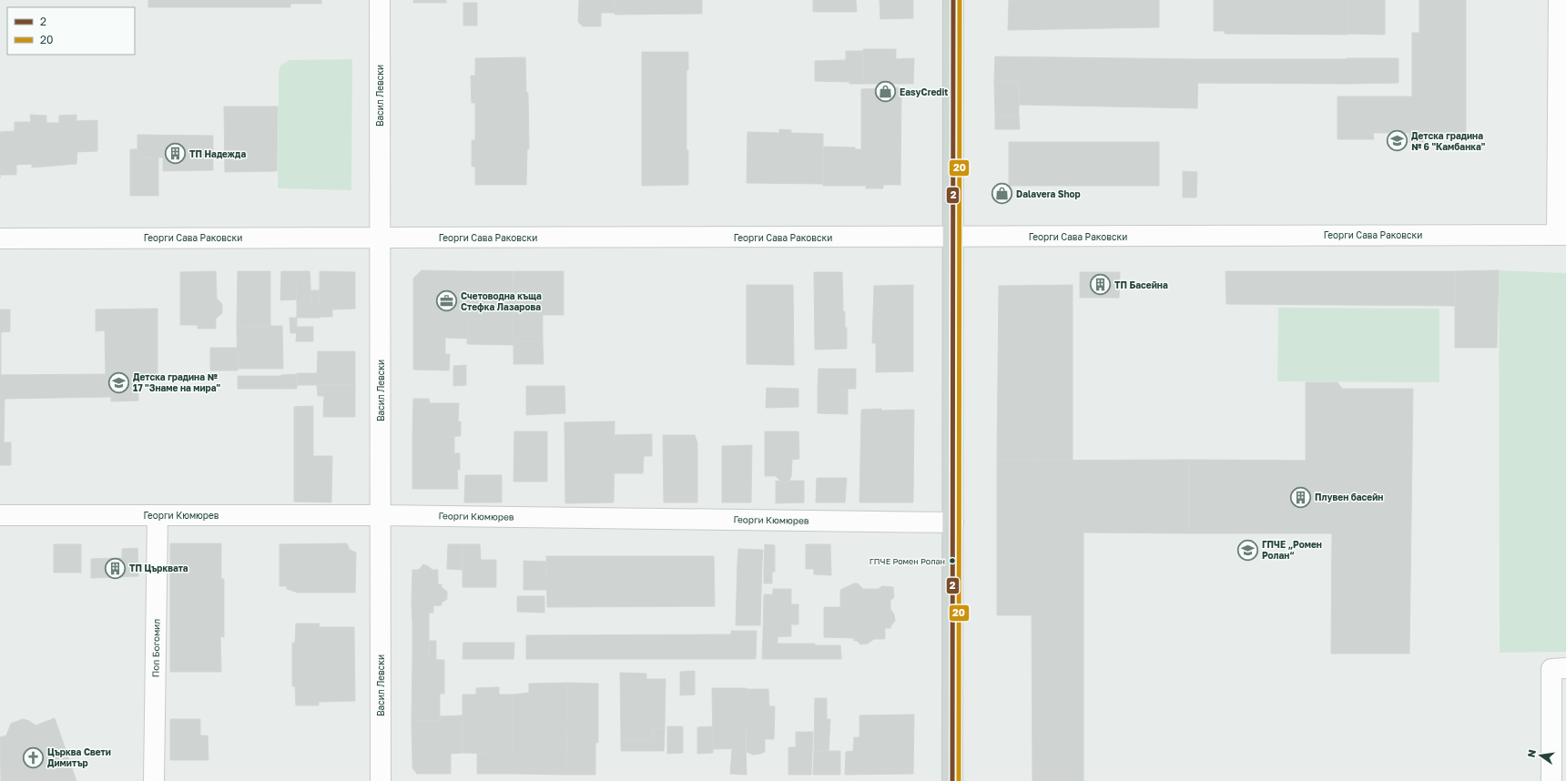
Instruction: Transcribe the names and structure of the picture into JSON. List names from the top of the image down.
{
  "streets": {
    "street": [
      "Васил Левски",
      "Георги Сава Раковски",
      "Георги Кюмюрев",
      "Поп Богомил"
    ]
  },
  "crossings": [
    ["Васил Левски", "Георги Сава Раковски"],
    ["Васил Левски", "Георги Кюмюрев"],
    ["Георги Кюмюрев", "Поп Богомил"]
  ],
  "places": {
    "shop": ["EasyCredit", "Dalavera Shop"],
    "school or university": ["Детска градина № 6 \"Камбанка\"", "Детска градина № 17 \"Знаме на мира\"", "ГПЧЕ „Ромен Ролан“"],
    "building": [
      "ТП Надежда",
      "ТП Басейна",
      "Плувен басейн",
      "ТП Църквата"
    ],
    "office": ["Счетоводна къща Стефка Лазарова"],
    "other": ["ГПЧЕ Ромен Ролан"],
    "church": ["Църква Свети Димитър"]
  },
  "lines": ["transit line 2", "transit line 20"],
  "legend": ["2", "20"],
  "north": "left"
}
